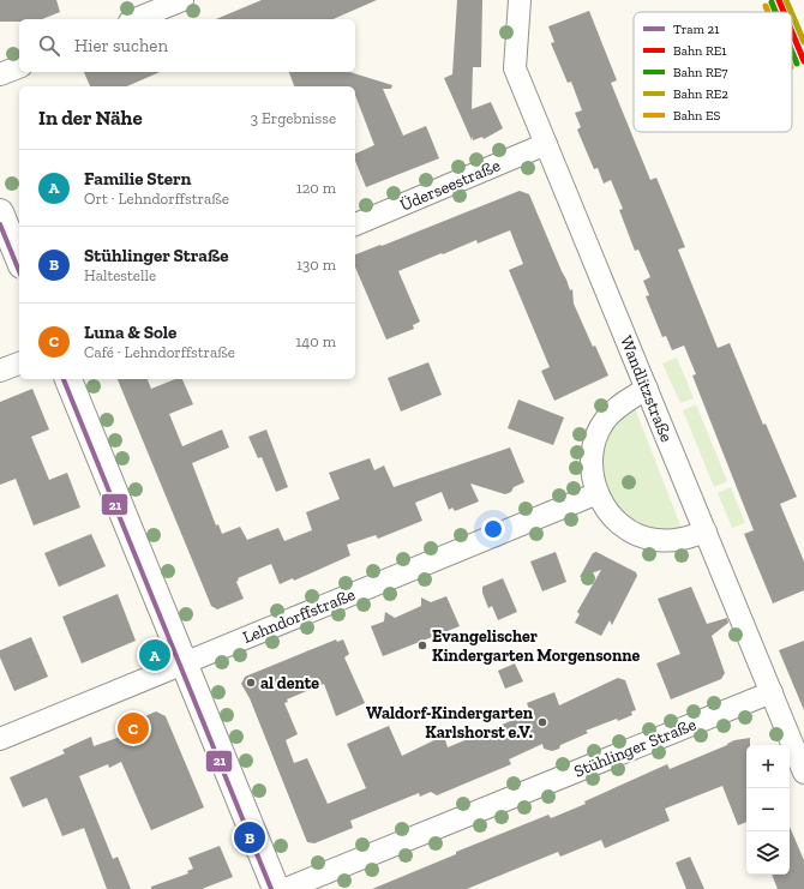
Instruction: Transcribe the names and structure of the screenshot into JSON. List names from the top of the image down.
{
  "streets": {
    "street": [
      "Üderseestraße",
      "Wandlitzstraße",
      "Lehndorffstraße",
      "Stühlinger Straße"
    ]
  },
  "crossings": [
    ["Üderseestraße", "Wandlitzstraße"],
    ["Wandlitzstraße", "Stühlinger Straße"]
  ],
  "places": ["Evangelischer Kindergarten Morgensonne", "al dente", "Waldorf-Kindergarten Karlshorst e.V."],
  "lines": [
    "rail line RE1",
    "rail line RE2",
    "rail line RE7",
    "rail line ES",
    "tram line 21"
  ],
  "legend": [
    "Tram 21",
    "Bahn RE1",
    "Bahn RE7",
    "Bahn RE2",
    "Bahn ES"
  ],
  "page": {
    "search": "Hier suchen",
    "heading": ["In der Nähe", "3 Ergebnisse"],
    "list": [
      {
        "mark": "A",
        "name": "Familie Stern",
        "note": "Ort · Lehndorffstraße",
        "value": "120 m"
      },
      {
        "mark": "B",
        "name": "Stühlinger Straße",
        "note": "Haltestelle",
        "value": "130 m"
      },
      {
        "mark": "C",
        "name": "Luna & Sole",
        "note": "Café · Lehndorffstraße",
        "value": "140 m"
      }
    ],
    "pins": ["A", "C", "B"],
    "map_buttons": ["+", "−"]
  }
}
